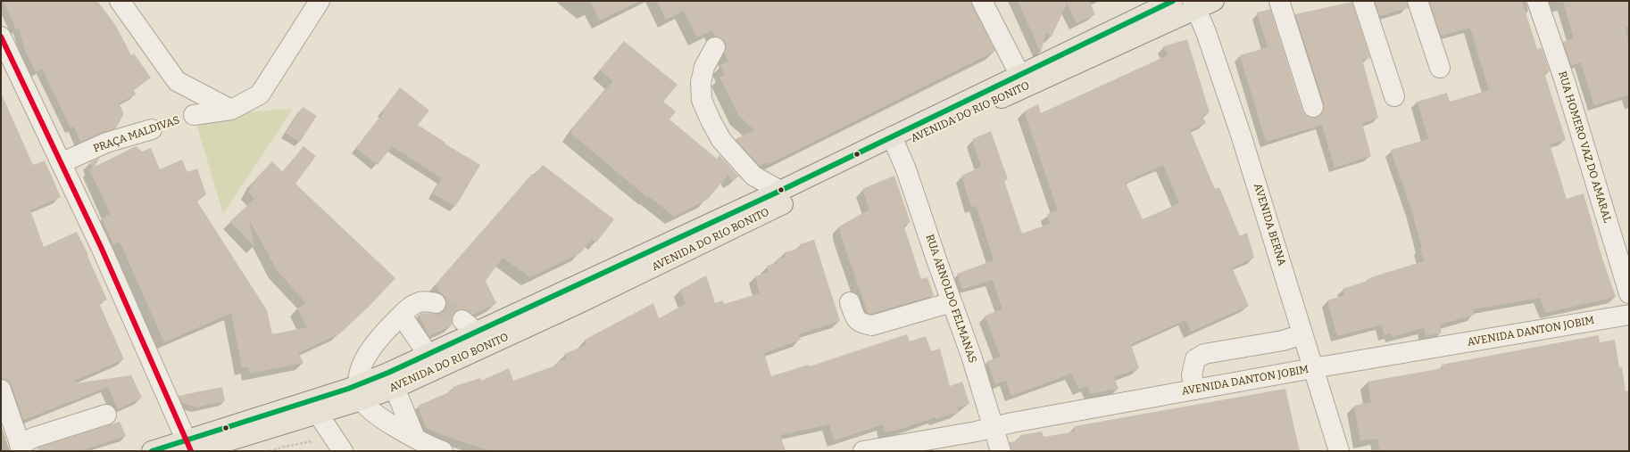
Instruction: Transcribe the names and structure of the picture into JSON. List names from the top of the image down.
{
  "streets": {
    "main road": ["AVENIDA DO RIO BONITO"],
    "street": [
      "PRAÇA MALDIVAS",
      "RUA HOMERO VAZ DO AMARAL",
      "AVENIDA BERNA",
      "RUA ARNOLDO FELMANAS",
      "AVENIDA DANTON JOBIM"
    ]
  },
  "crossings": [
    ["AVENIDA DO RIO BONITO", "AVENIDA BERNA"],
    ["AVENIDA DO RIO BONITO", "RUA ARNOLDO FELMANAS"],
    ["AVENIDA BERNA", "AVENIDA DANTON JOBIM"],
    ["RUA ARNOLDO FELMANAS", "AVENIDA DANTON JOBIM"]
  ]
}
